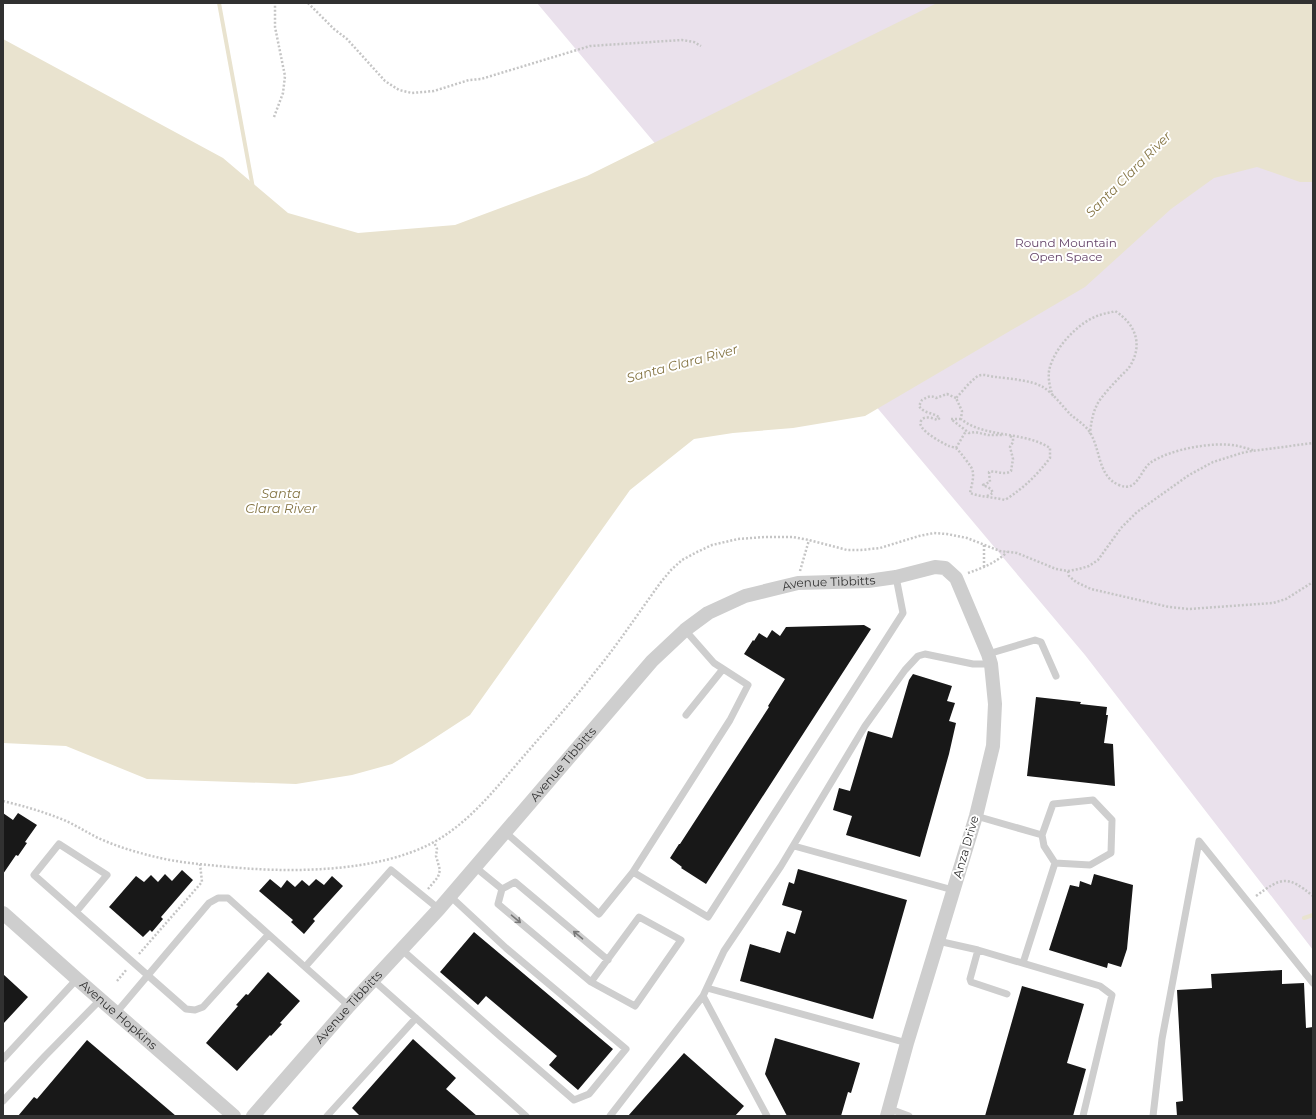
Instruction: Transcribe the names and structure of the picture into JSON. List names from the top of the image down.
{
  "streets": {
    "street": ["Avenue Tibbitts", "Anza Drive", "Avenue Hopkins"]
  },
  "crossings": [
    ["Avenue Tibbitts", "Anza Drive"]
  ],
  "water": ["Santa Clara River"],
  "parks": ["Round Mountain Open Space"]
}
